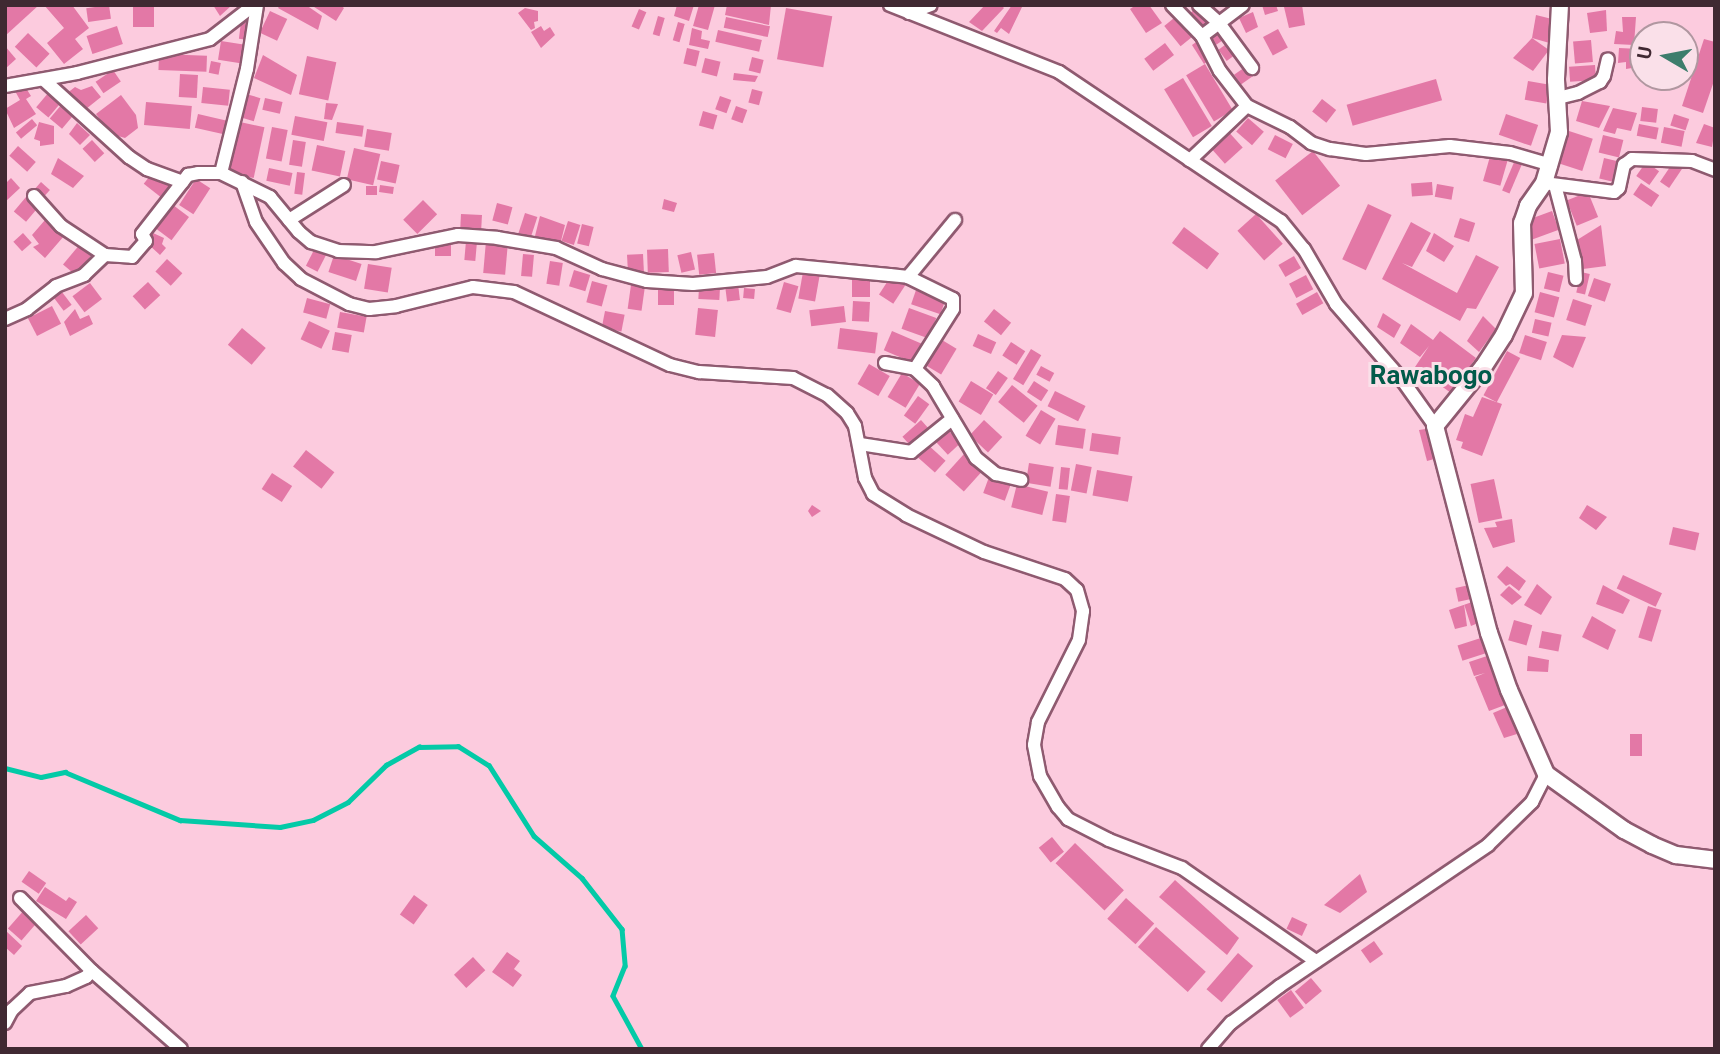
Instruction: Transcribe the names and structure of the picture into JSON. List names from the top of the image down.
{
  "districts": ["Rawabogo"],
  "north": "left"
}
